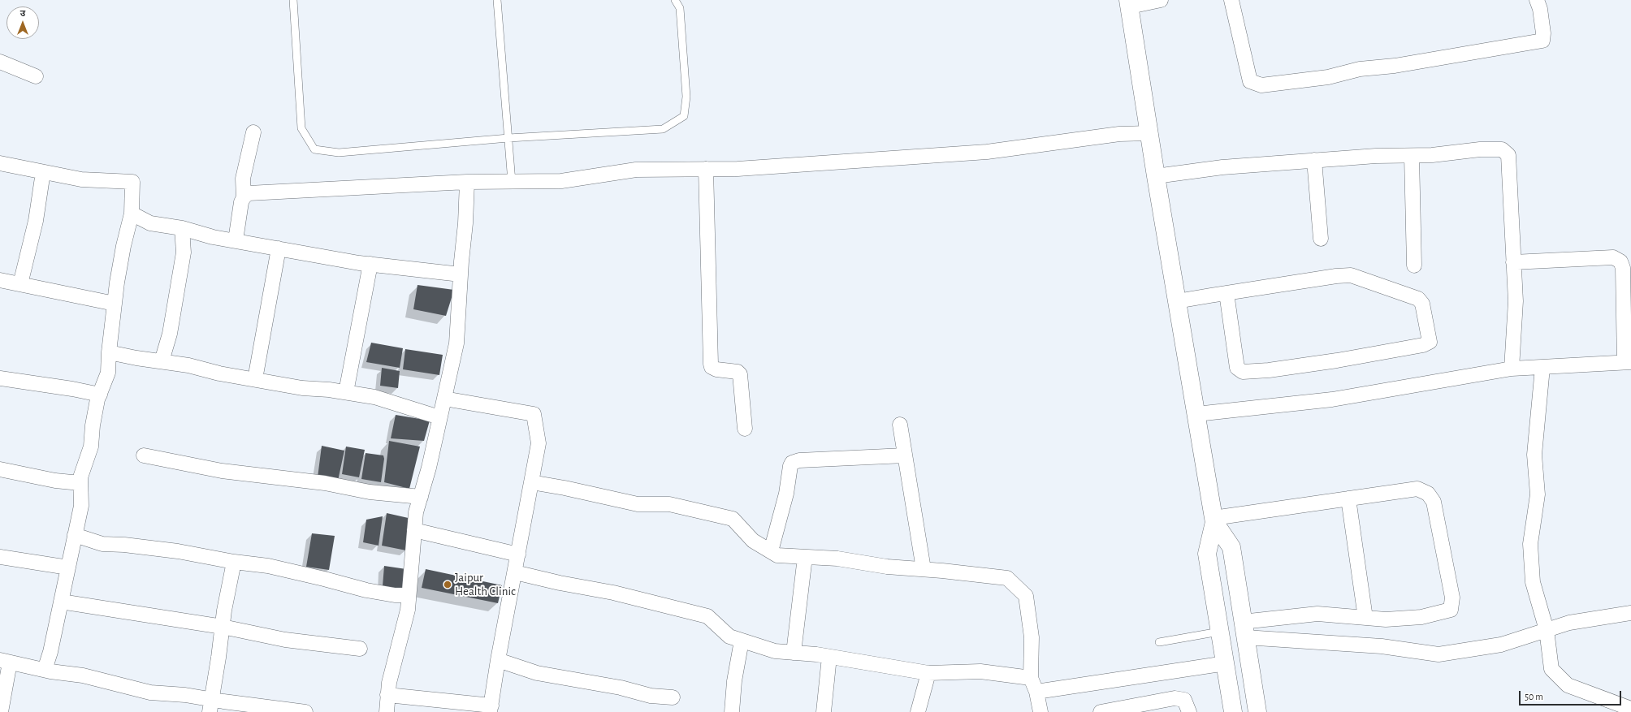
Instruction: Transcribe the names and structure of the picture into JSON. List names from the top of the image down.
{
  "places": ["Jaipur Health Clinic"],
  "scale_bar": "50 m",
  "north": "top"
}
